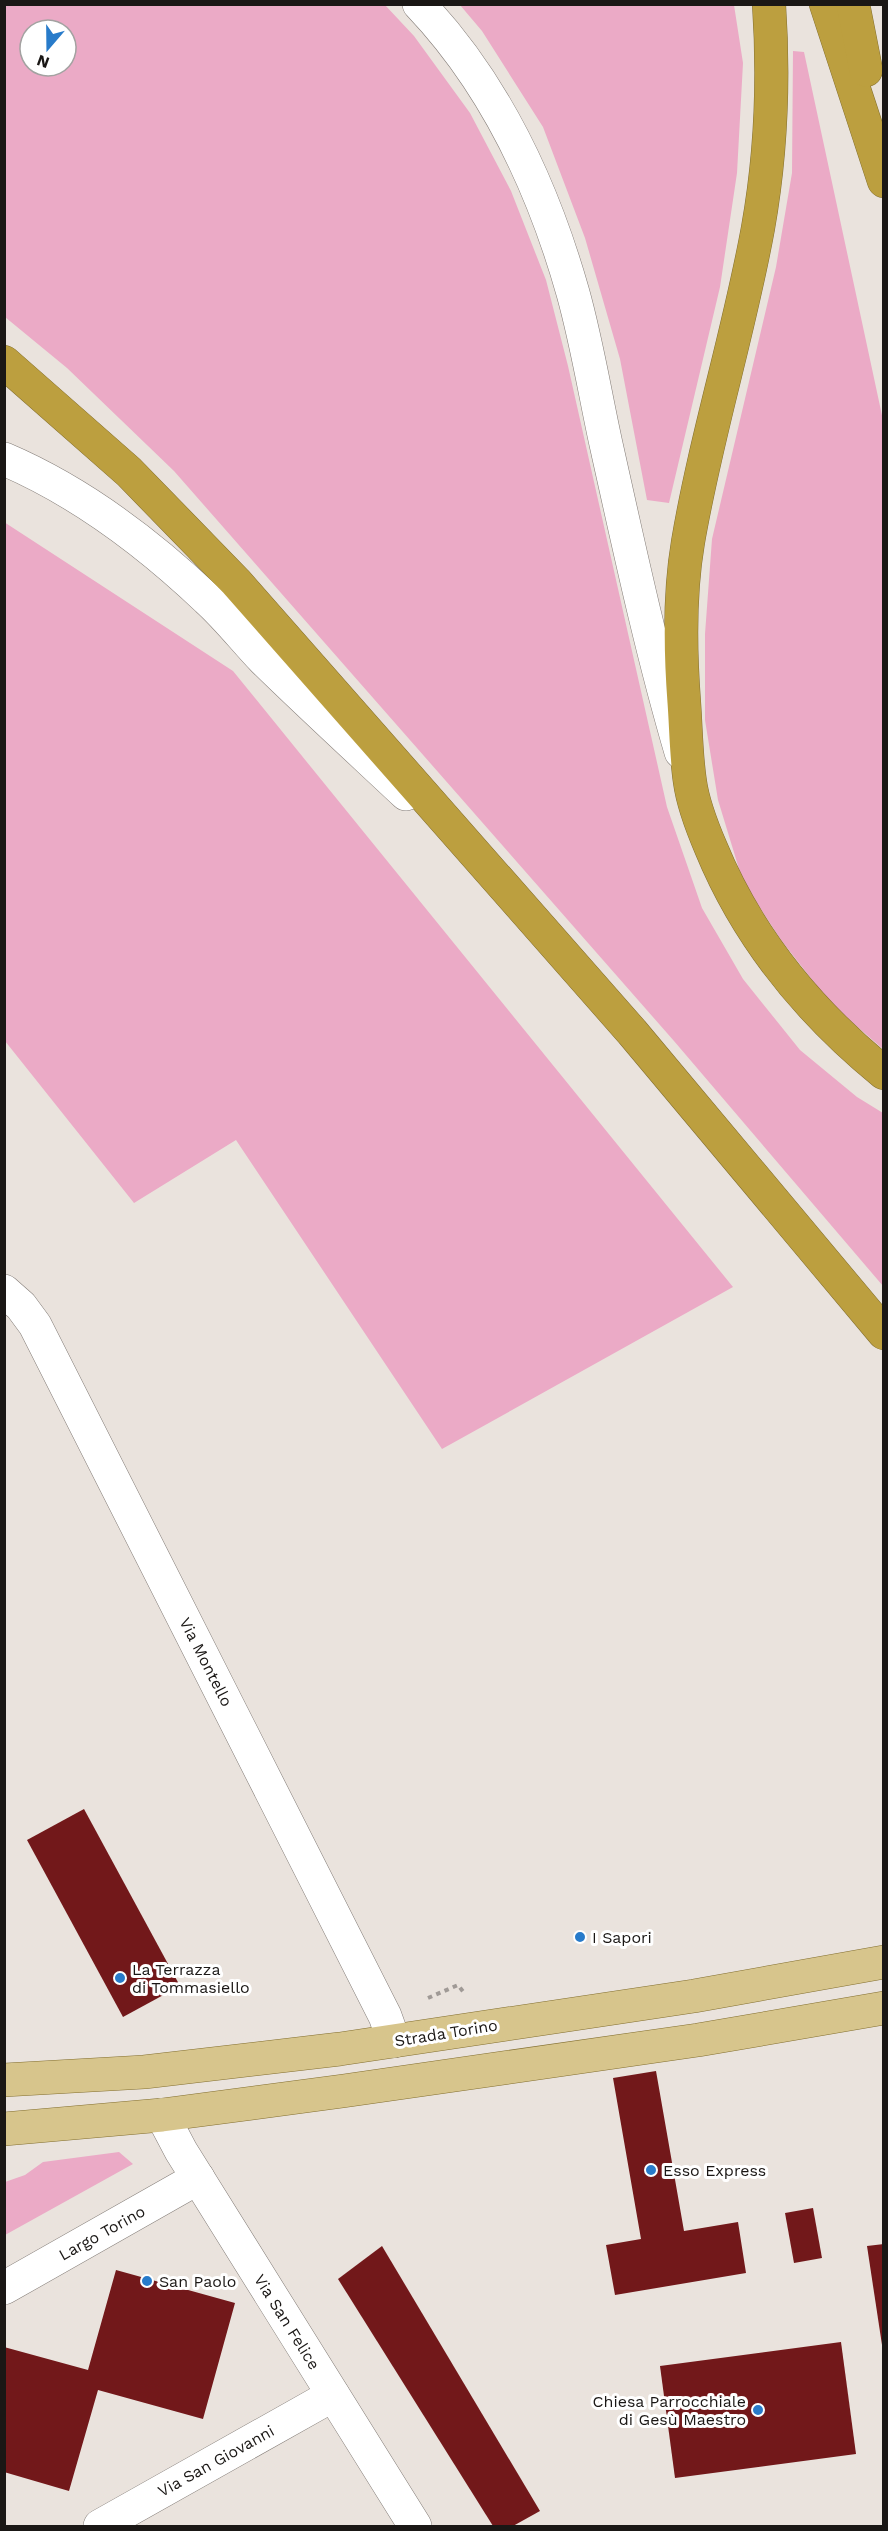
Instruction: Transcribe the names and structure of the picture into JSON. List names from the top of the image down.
{
  "streets": {
    "main road": ["Strada Torino"],
    "street": [
      "Via Montello",
      "Largo Torino",
      "Via San Felice",
      "Via San Giovanni"
    ]
  },
  "crossings": [
    ["Via Montello", "Strada Torino"],
    ["Largo Torino", "Via San Felice"],
    ["Via San Felice", "Via San Giovanni"]
  ],
  "places": [
    "I Sapori",
    "La Terrazza di Tommasiello",
    "Esso Express",
    "San Paolo",
    "Chiesa Parrocchiale di Gesù Maestro"
  ],
  "north": "bottom"
}
